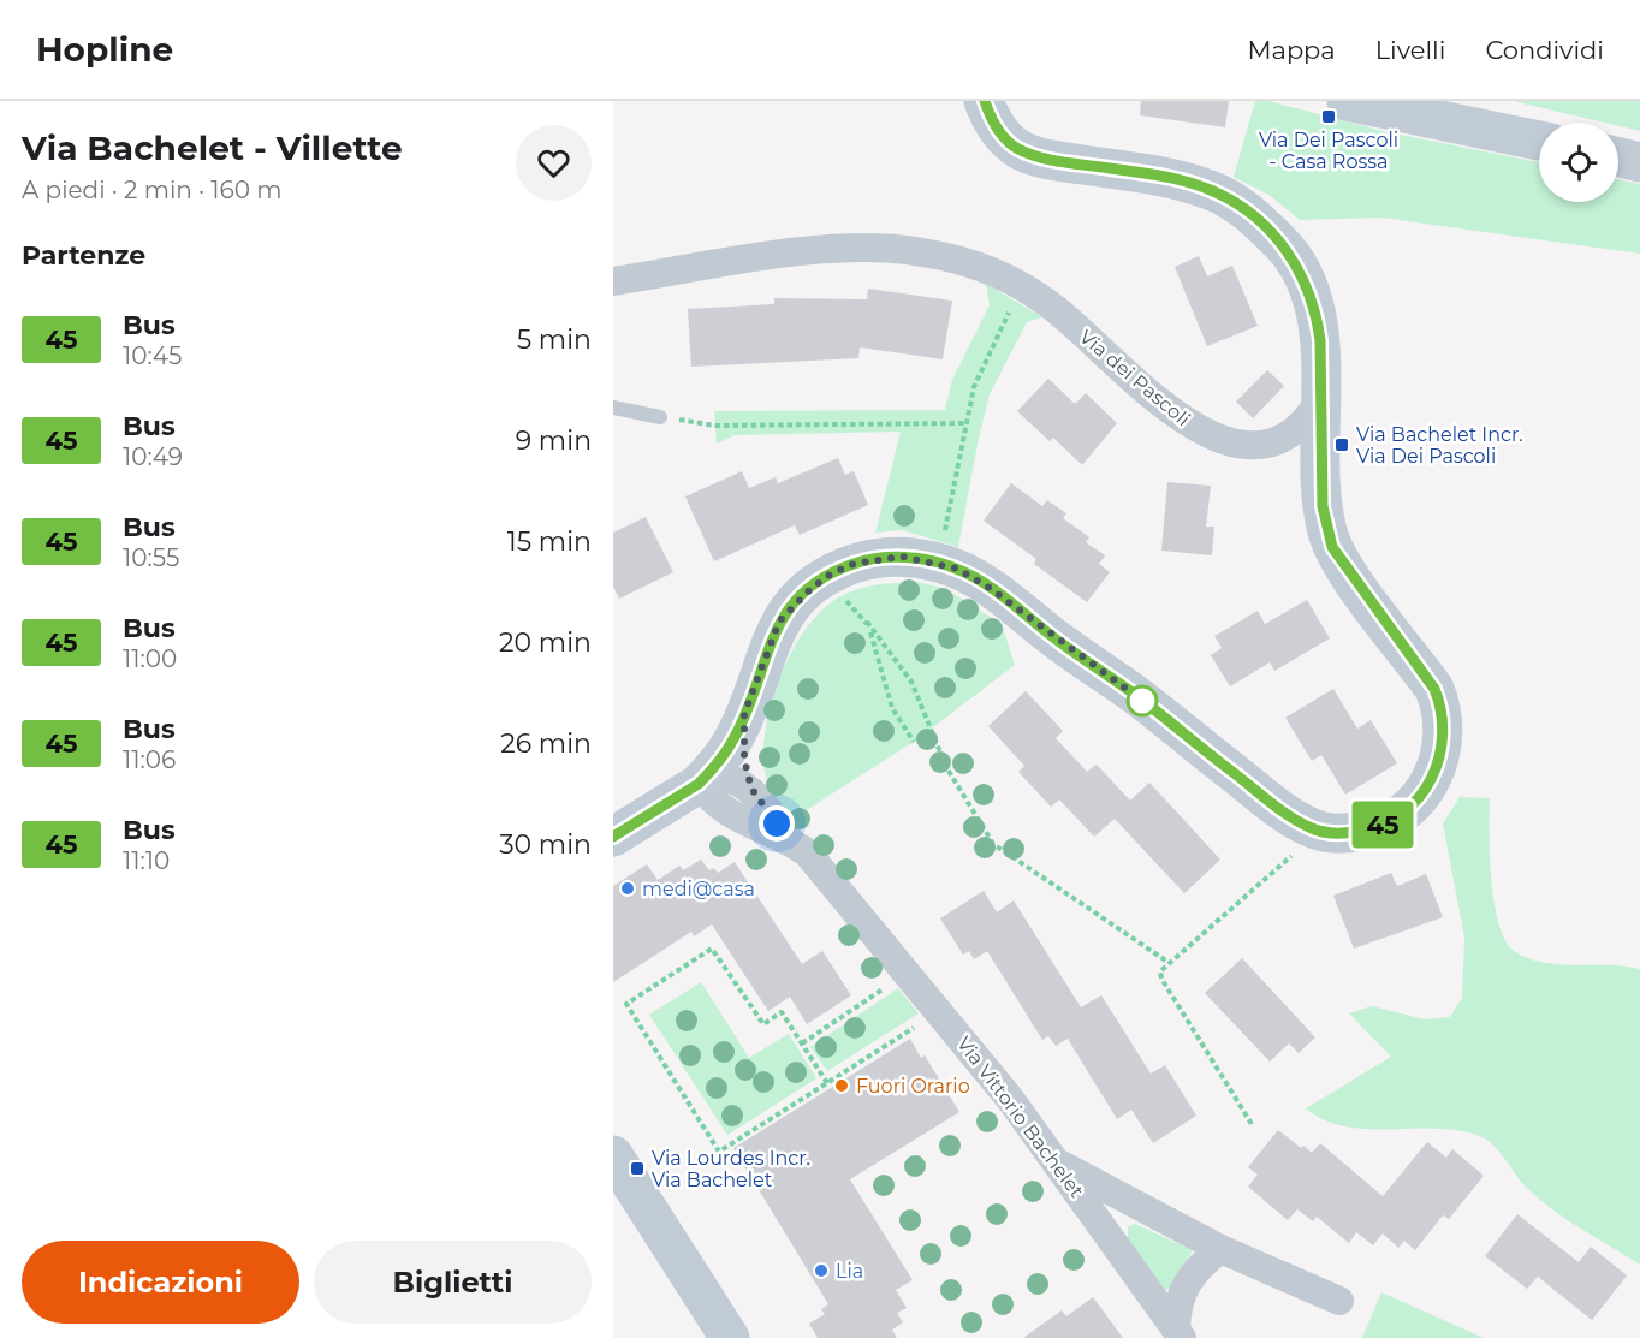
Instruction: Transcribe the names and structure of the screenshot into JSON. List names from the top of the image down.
{
  "streets": {
    "street": ["Via dei Pascoli", "Via Vittorio Bachelet"]
  },
  "places": {
    "transit": ["Via Dei Pascoli - Casa Rossa", "Via Bachelet Incr. Via Dei Pascoli", "Via Lourdes Incr. Via Bachelet"],
    "other": ["medi@casa", "Fuori Orario", "Lia"]
  },
  "lines": ["bus line 45"],
  "page": {
    "header": "Hopline",
    "nav": ["Mappa", "Livelli", "Condividi"],
    "heading": [
      ["Via Bachelet - Villette", "A piedi · 2 min · 160 m"],
      "Partenze"
    ],
    "on_map": "45",
    "list": [
      {
        "mark": "45",
        "name": "Bus",
        "note": "10:45",
        "value": "5 min"
      },
      {
        "mark": "45",
        "name": "Bus",
        "note": "10:49",
        "value": "9 min"
      },
      {
        "mark": "45",
        "name": "Bus",
        "note": "10:55",
        "value": "15 min"
      },
      {
        "mark": "45",
        "name": "Bus",
        "note": "11:00",
        "value": "20 min"
      },
      {
        "mark": "45",
        "name": "Bus",
        "note": "11:06",
        "value": "26 min"
      },
      {
        "mark": "45",
        "name": "Bus",
        "note": "11:10",
        "value": "30 min"
      }
    ],
    "buttons": ["Indicazioni", "Biglietti"]
  }
}
